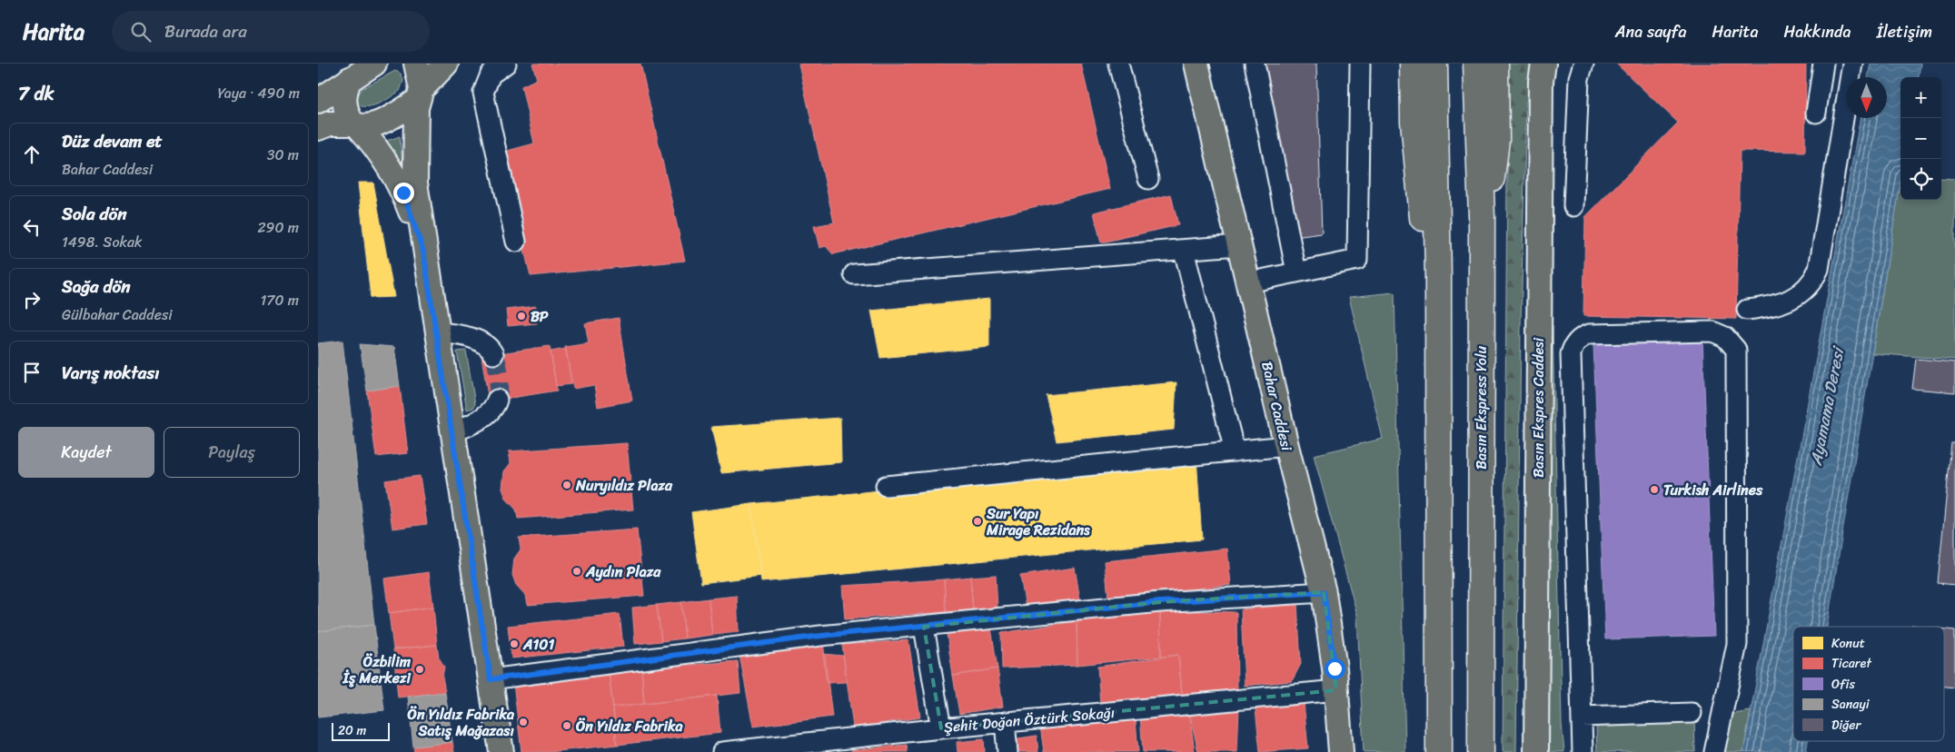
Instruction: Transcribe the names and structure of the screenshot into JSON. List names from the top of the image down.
{
  "streets": {
    "highway": ["Basın Ekspress Yolu"],
    "main road": ["Bahar Caddesi", "Basın Ekspres Caddesi"],
    "street": ["Şehit Doğan Öztürk Sokağı"]
  },
  "crossings": [
    ["Bahar Caddesi", "Şehit Doğan Öztürk Sokağı"]
  ],
  "water": ["Ayamama Deresi"],
  "places": [
    "BP",
    "Nuryıldız Plaza",
    "Turkish Airlines",
    "Sur Yapı Mirage Rezidans",
    "Aydın Plaza",
    "A101",
    "Özbilim İş Merkezi",
    "Ön Yıldız Fabrika Satış Mağazası",
    "Ön Yıldız Fabrika"
  ],
  "legend": [
    "Konut",
    "Ticaret",
    "Ofis",
    "Sanayi",
    "Diğer"
  ],
  "scale_bar": "20 m",
  "north": "bottom",
  "page": {
    "header": "Harita",
    "search": "Burada ara",
    "nav": [
      "Ana sayfa",
      "Harita",
      "Hakkında",
      "İletişim"
    ],
    "heading": ["7 dk", "Yaya · 490 m"],
    "map_buttons": ["+", "−"],
    "list": [
      ["Düz devam et", "Bahar Caddesi", "30 m"],
      ["Sola dön", "1498. Sokak", "290 m"],
      ["Sağa dön", "Gülbahar Caddesi", "170 m"],
      "Varış noktası"
    ],
    "buttons": ["Kaydet", "Paylaş"],
    "scale": "20 m"
  }
}
